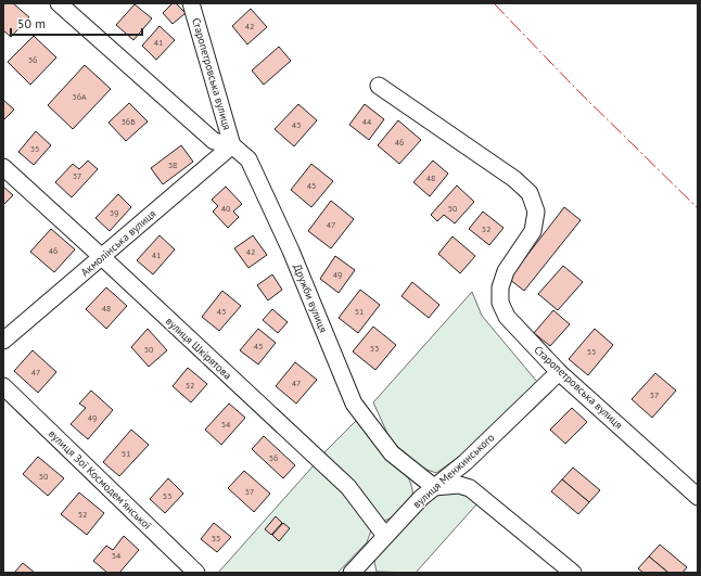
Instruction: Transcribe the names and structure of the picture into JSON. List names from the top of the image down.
{
  "streets": {
    "street": [
      "Старопетровська вулиця",
      "Акмолінська вулиця",
      "Дружби вулиця",
      "вулиця Шкірятова",
      "вулиця Менжинського",
      "вулиця Зої Космодем'янської"
    ]
  },
  "crossings": [
    ["Старопетровська вулиця", "Акмолінська вулиця"],
    ["Старопетровська вулиця", "Дружби вулиця"],
    ["Старопетровська вулиця", "вулиця Менжинського"],
    ["Акмолінська вулиця", "Дружби вулиця"],
    ["Акмолінська вулиця", "вулиця Шкірятова"],
    ["Дружби вулиця", "вулиця Менжинського"],
    ["вулиця Шкірятова", "вулиця Менжинського"]
  ],
  "house_numbers": [
    "42",
    "41",
    "36",
    "36А",
    "36Б",
    "44",
    "43",
    "46",
    "35",
    "38",
    "37",
    "48",
    "45",
    "40",
    "50",
    "39",
    "47",
    "52",
    "46",
    "42",
    "41",
    "49",
    "48",
    "43",
    "51",
    "45",
    "53",
    "50",
    "55",
    "47",
    "47",
    "52",
    "57",
    "49",
    "54",
    "51",
    "56",
    "50",
    "57",
    "53",
    "52",
    "55",
    "54"
  ],
  "scale_bar": "50 m"
}
